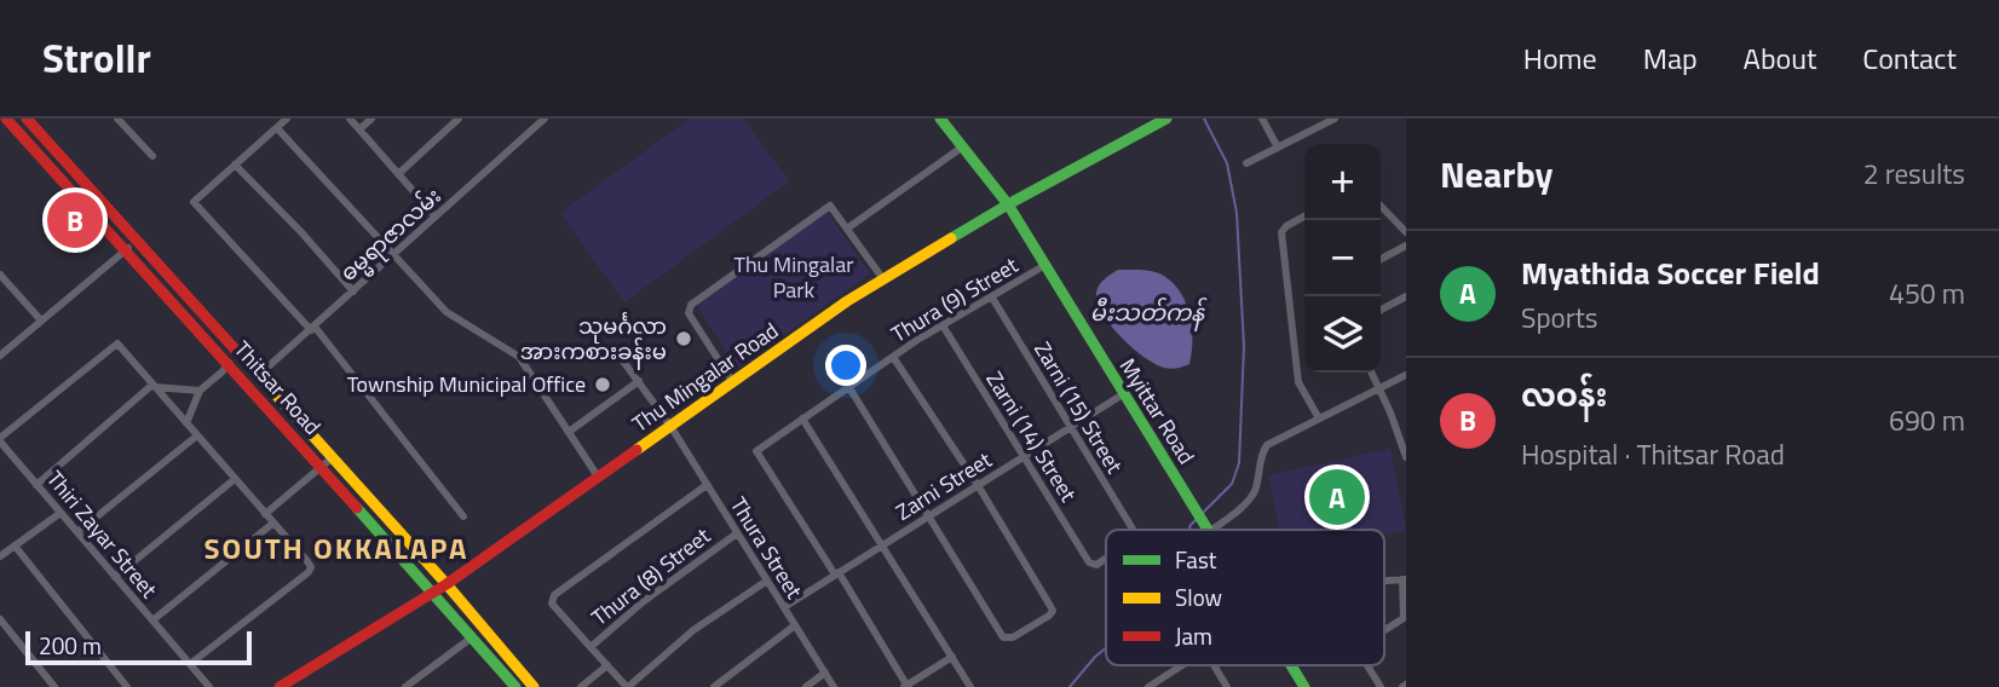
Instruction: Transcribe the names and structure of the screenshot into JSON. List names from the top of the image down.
{
  "streets": {
    "main road": ["Thu Mingalar Road", "Thitsar Road", "Myittar Road"],
    "street": [
      "ဓမ္မရာဇာလမ်း",
      "Thura (9) Street",
      "Zarni (15) Street",
      "Zarni (14) Street",
      "Zarni Street",
      "Thiri Zayar Street",
      "Thura Street",
      "Thura (8) Street"
    ]
  },
  "crossings": [
    ["ဓမ္မရာဇာလမ်း", "Thitsar Road"],
    ["Thura (9) Street", "Zarni (15) Street"],
    ["Thura (9) Street", "Myittar Road"],
    ["Thura (9) Street", "Zarni (14) Street"],
    ["Thura (9) Street", "Zarni Street"],
    ["Thu Mingalar Road", "Thitsar Road"],
    ["Thu Mingalar Road", "Myittar Road"],
    ["Thu Mingalar Road", "Thura Street"],
    ["Zarni (15) Street", "Zarni (14) Street"],
    ["Zarni (15) Street", "Zarni Street"],
    ["Myittar Road", "Zarni Street"],
    ["Zarni (14) Street", "Zarni Street"],
    ["Zarni Street", "Thura Street"],
    ["Thura Street", "Thura (8) Street"]
  ],
  "districts": ["SOUTH OKKALAPA"],
  "water": ["မီးသတ်ကန်"],
  "parks": ["Thu Mingalar Park"],
  "places": ["သုမင်္ဂလာ အားကစားခန်းမ", "Township Municipal Office"],
  "legend": ["Fast", "Slow", "Jam"],
  "scale_bar": "200 m",
  "page": {
    "header": "Strollr",
    "nav": [
      "Home",
      "Map",
      "About",
      "Contact"
    ],
    "heading": ["Nearby", "2 results"],
    "map_buttons": ["+", "−"],
    "pins": ["B", "A"],
    "list": [
      {
        "mark": "A",
        "name": "Myathida Soccer Field",
        "note": "Sports",
        "value": "450 m"
      },
      {
        "mark": "B",
        "name": "လဝန်း",
        "note": "Hospital · Thitsar Road",
        "value": "690 m"
      }
    ],
    "scale": "200 m"
  }
}
